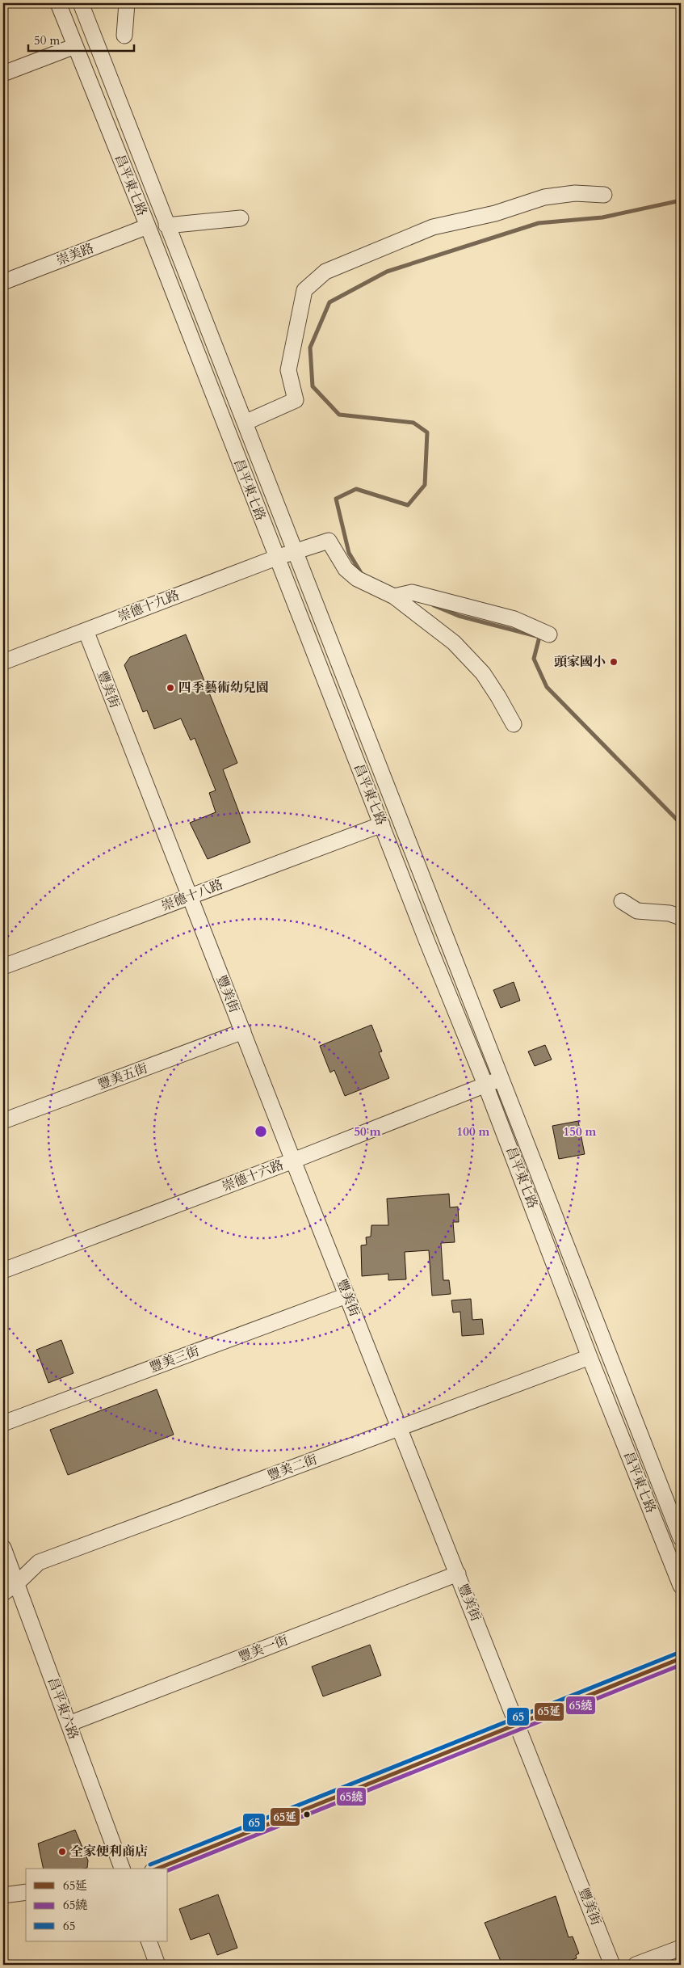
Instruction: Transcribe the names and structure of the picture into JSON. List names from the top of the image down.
{
  "streets": {
    "street": [
      "昌平東七路",
      "崇美路",
      "崇德十九路",
      "豐美街",
      "崇德十八路",
      "豐美五街",
      "崇德十六路",
      "豐美三街",
      "豐美二街",
      "豐美一街",
      "昌平東六路"
    ]
  },
  "crossings": [
    ["昌平東七路", "崇美路"],
    ["昌平東七路", "崇德十九路"],
    ["昌平東七路", "崇德十八路"],
    ["昌平東七路", "崇德十六路"],
    ["昌平東七路", "豐美二街"],
    ["崇德十九路", "豐美街"],
    ["豐美街", "崇德十八路"],
    ["豐美街", "豐美五街"],
    ["豐美街", "崇德十六路"],
    ["豐美街", "豐美三街"],
    ["豐美街", "豐美二街"],
    ["豐美街", "豐美一街"],
    ["豐美二街", "昌平東六路"],
    ["豐美一街", "昌平東六路"]
  ],
  "places": ["頭家國小", "四季藝術幼兒園", "全家便利商店"],
  "lines": ["transit line 65", "transit line 65延", "transit line 65繞"],
  "legend": ["65延", "65繞", "65"],
  "scale_bar": "50 m",
  "rings": ["50 m", "100 m", "150 m"]
}
